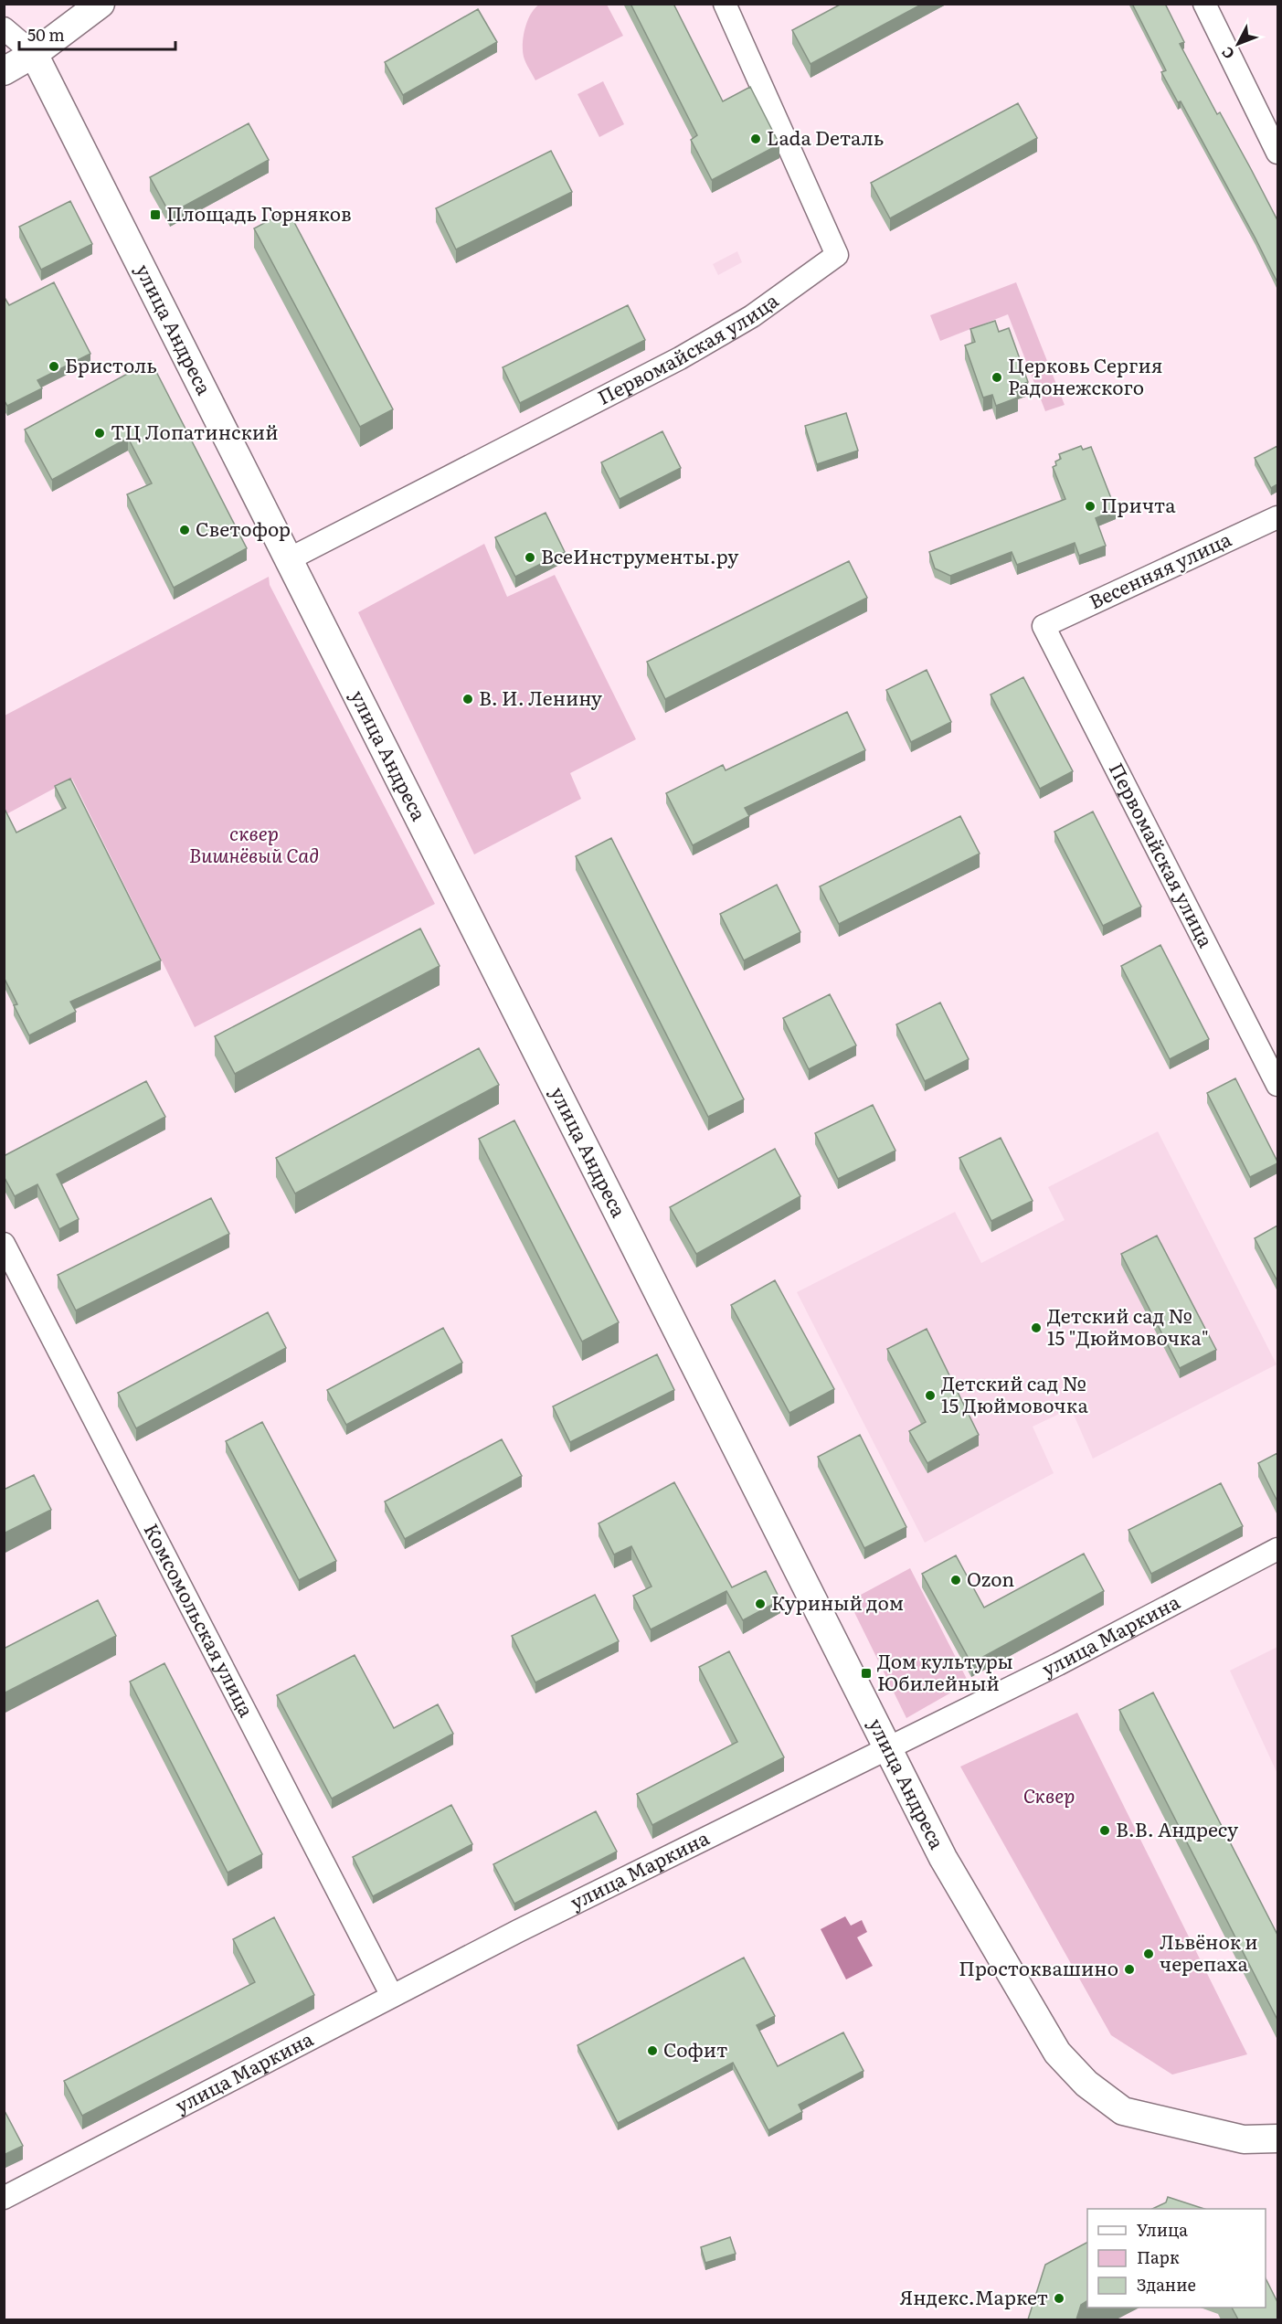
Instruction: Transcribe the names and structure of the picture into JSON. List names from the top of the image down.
{
  "streets": {
    "street": [
      "улица Андреса",
      "Первомайская улица",
      "Весенняя улица",
      "Комсомольская улица",
      "улица Маркина"
    ]
  },
  "crossings": [
    ["улица Андреса", "Первомайская улица"],
    ["улица Андреса", "улица Маркина"],
    ["Первомайская улица", "Весенняя улица"],
    ["Комсомольская улица", "улица Маркина"]
  ],
  "parks": ["сквер Вишнёвый Сад", "Сквер"],
  "places": {
    "other": [
      "Lada Dеталь",
      "Бристоль",
      "Церковь Сергия Радонежского",
      "ТЦ Лопатинский",
      "Причта",
      "Светофор",
      "ВсеИнструменты.ру",
      "В. И. Ленину",
      "Детский сад № 15 \"Дюймовочка\"",
      "Детский сад № 15 Дюймовочка",
      "Ozon",
      "Куриный дом",
      "В.В. Андресу",
      "Львёнок и черепаха",
      "Простоквашино",
      "Софит",
      "Яндекс.Маркет"
    ],
    "transit": ["Площадь Горняков", "Дом культуры Юбилейный"]
  },
  "legend": ["Улица", "Парк", "Здание"],
  "scale_bar": "50 m",
  "north": "bottom left"
}
